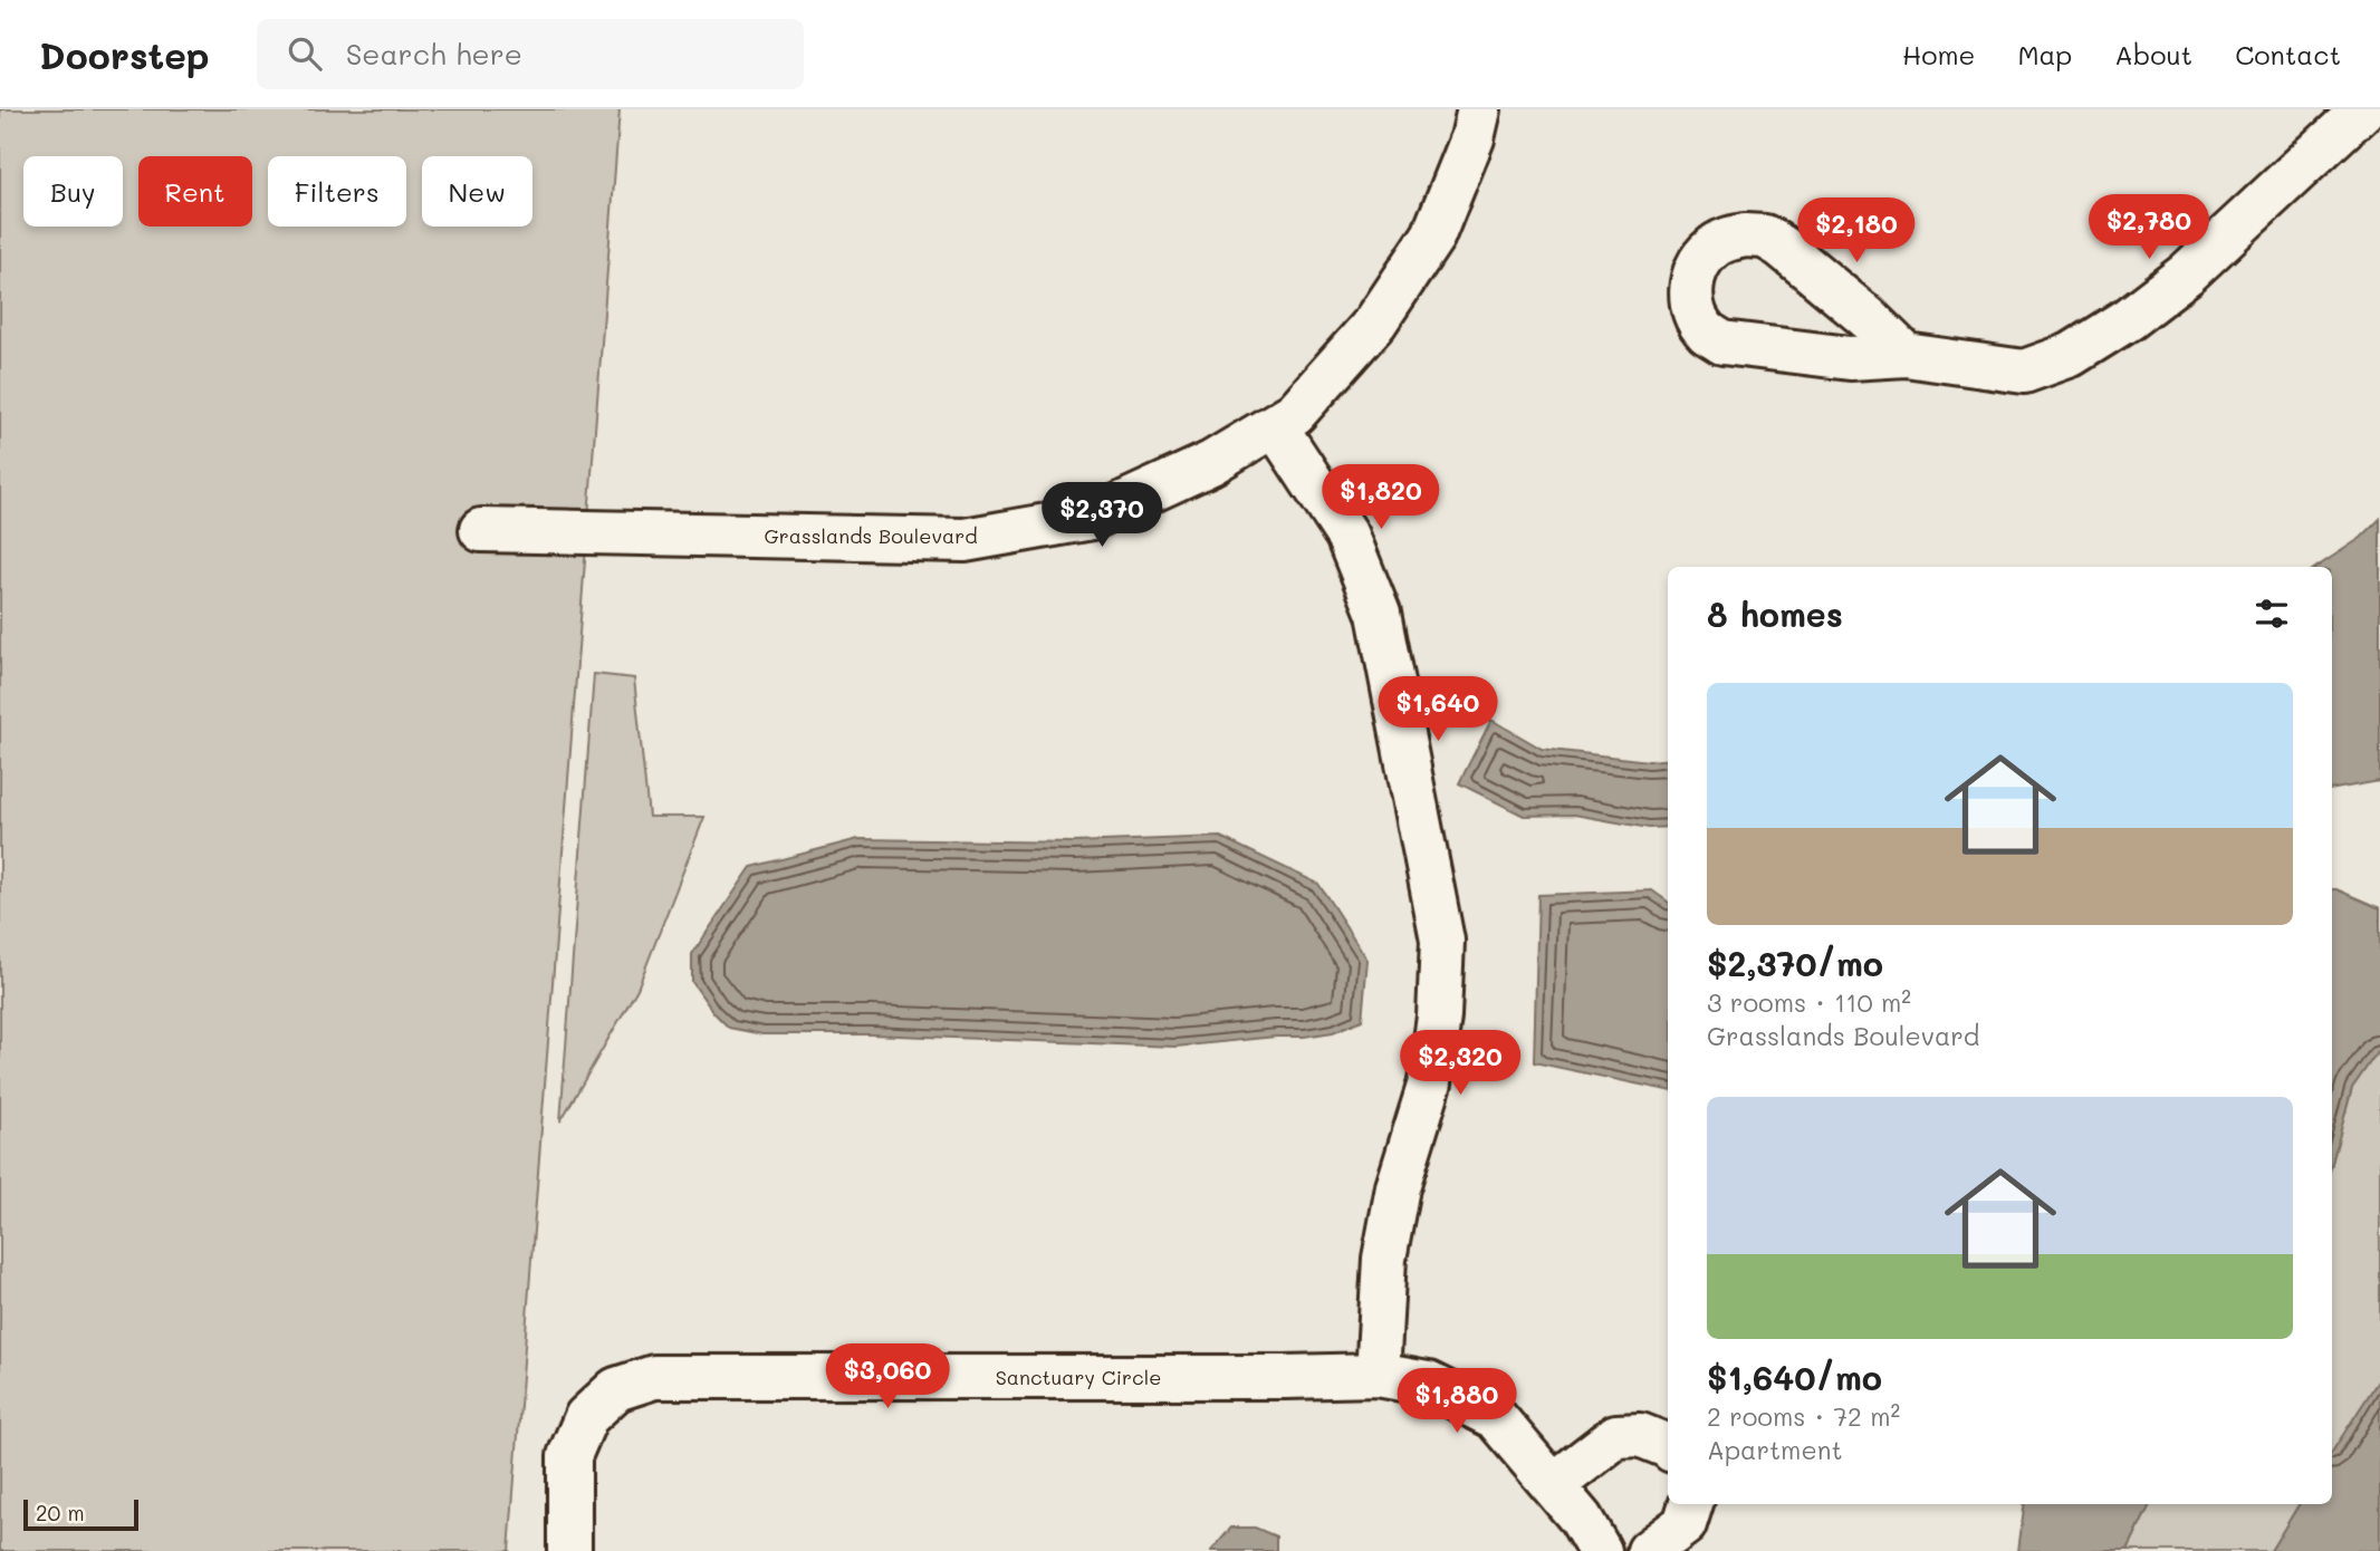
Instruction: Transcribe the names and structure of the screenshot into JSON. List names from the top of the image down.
{
  "streets": {
    "street": ["Grasslands Boulevard", "Sanctuary Circle"]
  },
  "scale_bar": "20 m",
  "page": {
    "header": "Doorstep",
    "search": "Search here",
    "nav": [
      "Home",
      "Map",
      "About",
      "Contact"
    ],
    "chip": [
      "Buy",
      "Rent",
      "Filters",
      "New"
    ],
    "price": [
      "$2,780",
      "$2,180",
      "$1,820",
      "$2,370",
      "$1,640",
      "$2,320",
      "$3,060",
      "$1,880"
    ],
    "heading": "8 homes",
    "list": [
      {
        "name": "$2,370/mo",
        "note": "3 rooms · 110 m² · Grasslands Boulevard"
      },
      {
        "name": "$1,640/mo",
        "note": "2 rooms · 72 m² · Apartment"
      }
    ],
    "scale": "20 m"
  }
}
